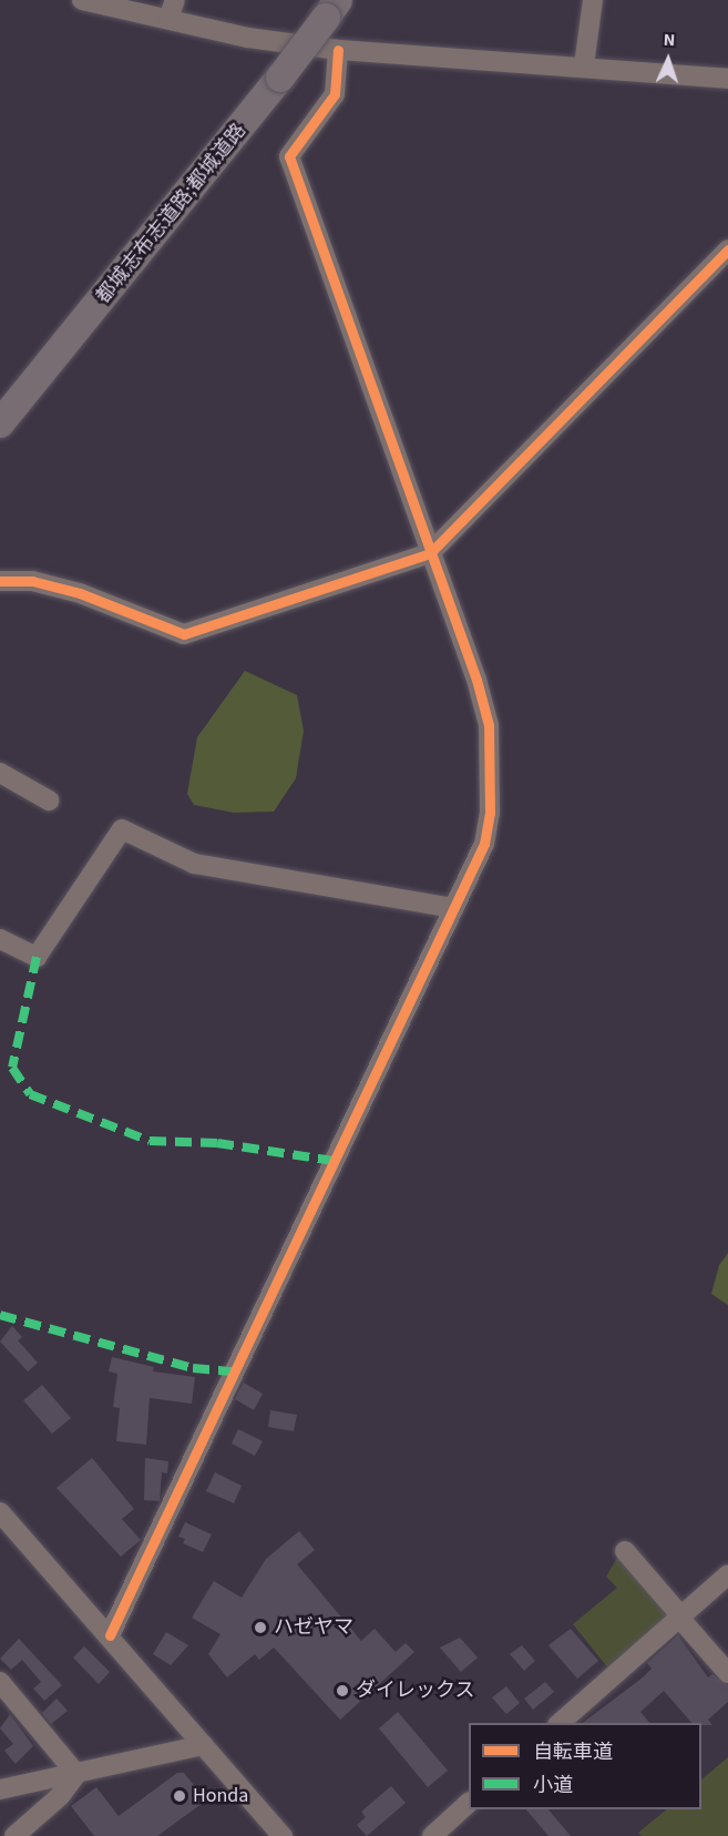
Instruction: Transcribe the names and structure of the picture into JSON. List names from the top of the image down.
{
  "streets": {
    "highway": ["都城志布志道路;都城道路"]
  },
  "places": ["ハゼヤマ", "ダイレックス", "Honda"],
  "legend": ["自転車道", "小道"],
  "north": "top"
}
